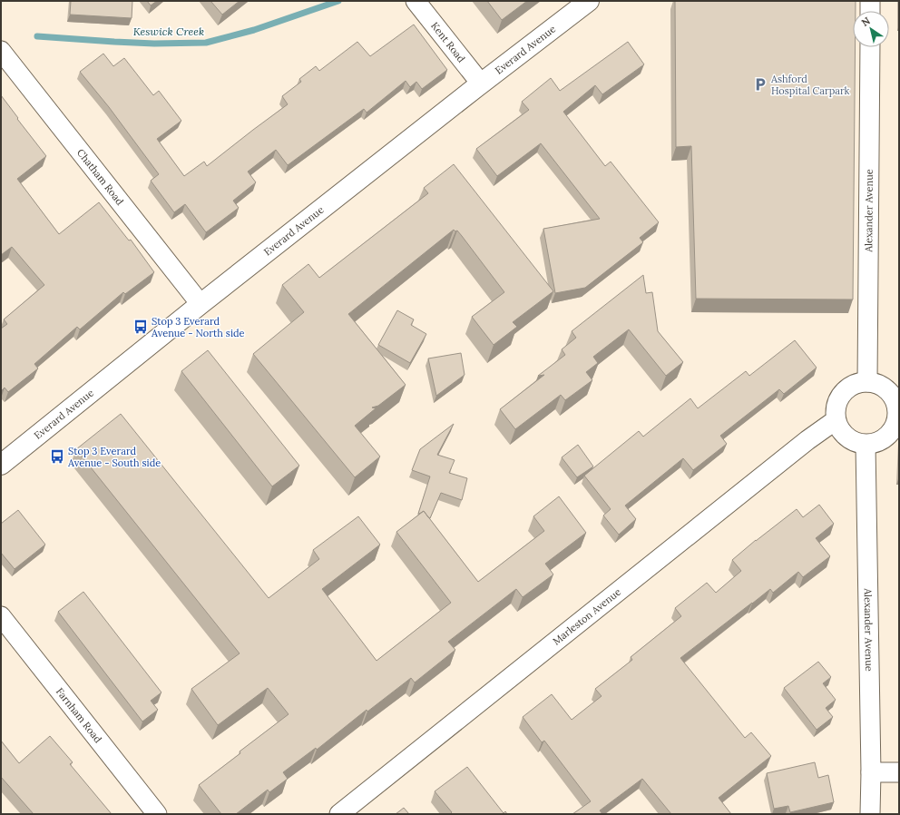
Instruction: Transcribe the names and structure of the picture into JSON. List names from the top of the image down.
{
  "streets": {
    "street": [
      "Kent Road",
      "Everard Avenue",
      "Chatham Road",
      "Alexander Avenue",
      "Marleston Avenue",
      "Farnham Road"
    ]
  },
  "crossings": [
    ["Kent Road", "Everard Avenue"],
    ["Everard Avenue", "Chatham Road"],
    ["Alexander Avenue", "Marleston Avenue"]
  ],
  "water": ["Keswick Creek"],
  "places": {
    "parking": ["Ashford Hospital Carpark"],
    "bus stop": ["Stop 3 Everard Avenue - North side", "Stop 3 Everard Avenue - South side"]
  },
  "north": "top left"
}
